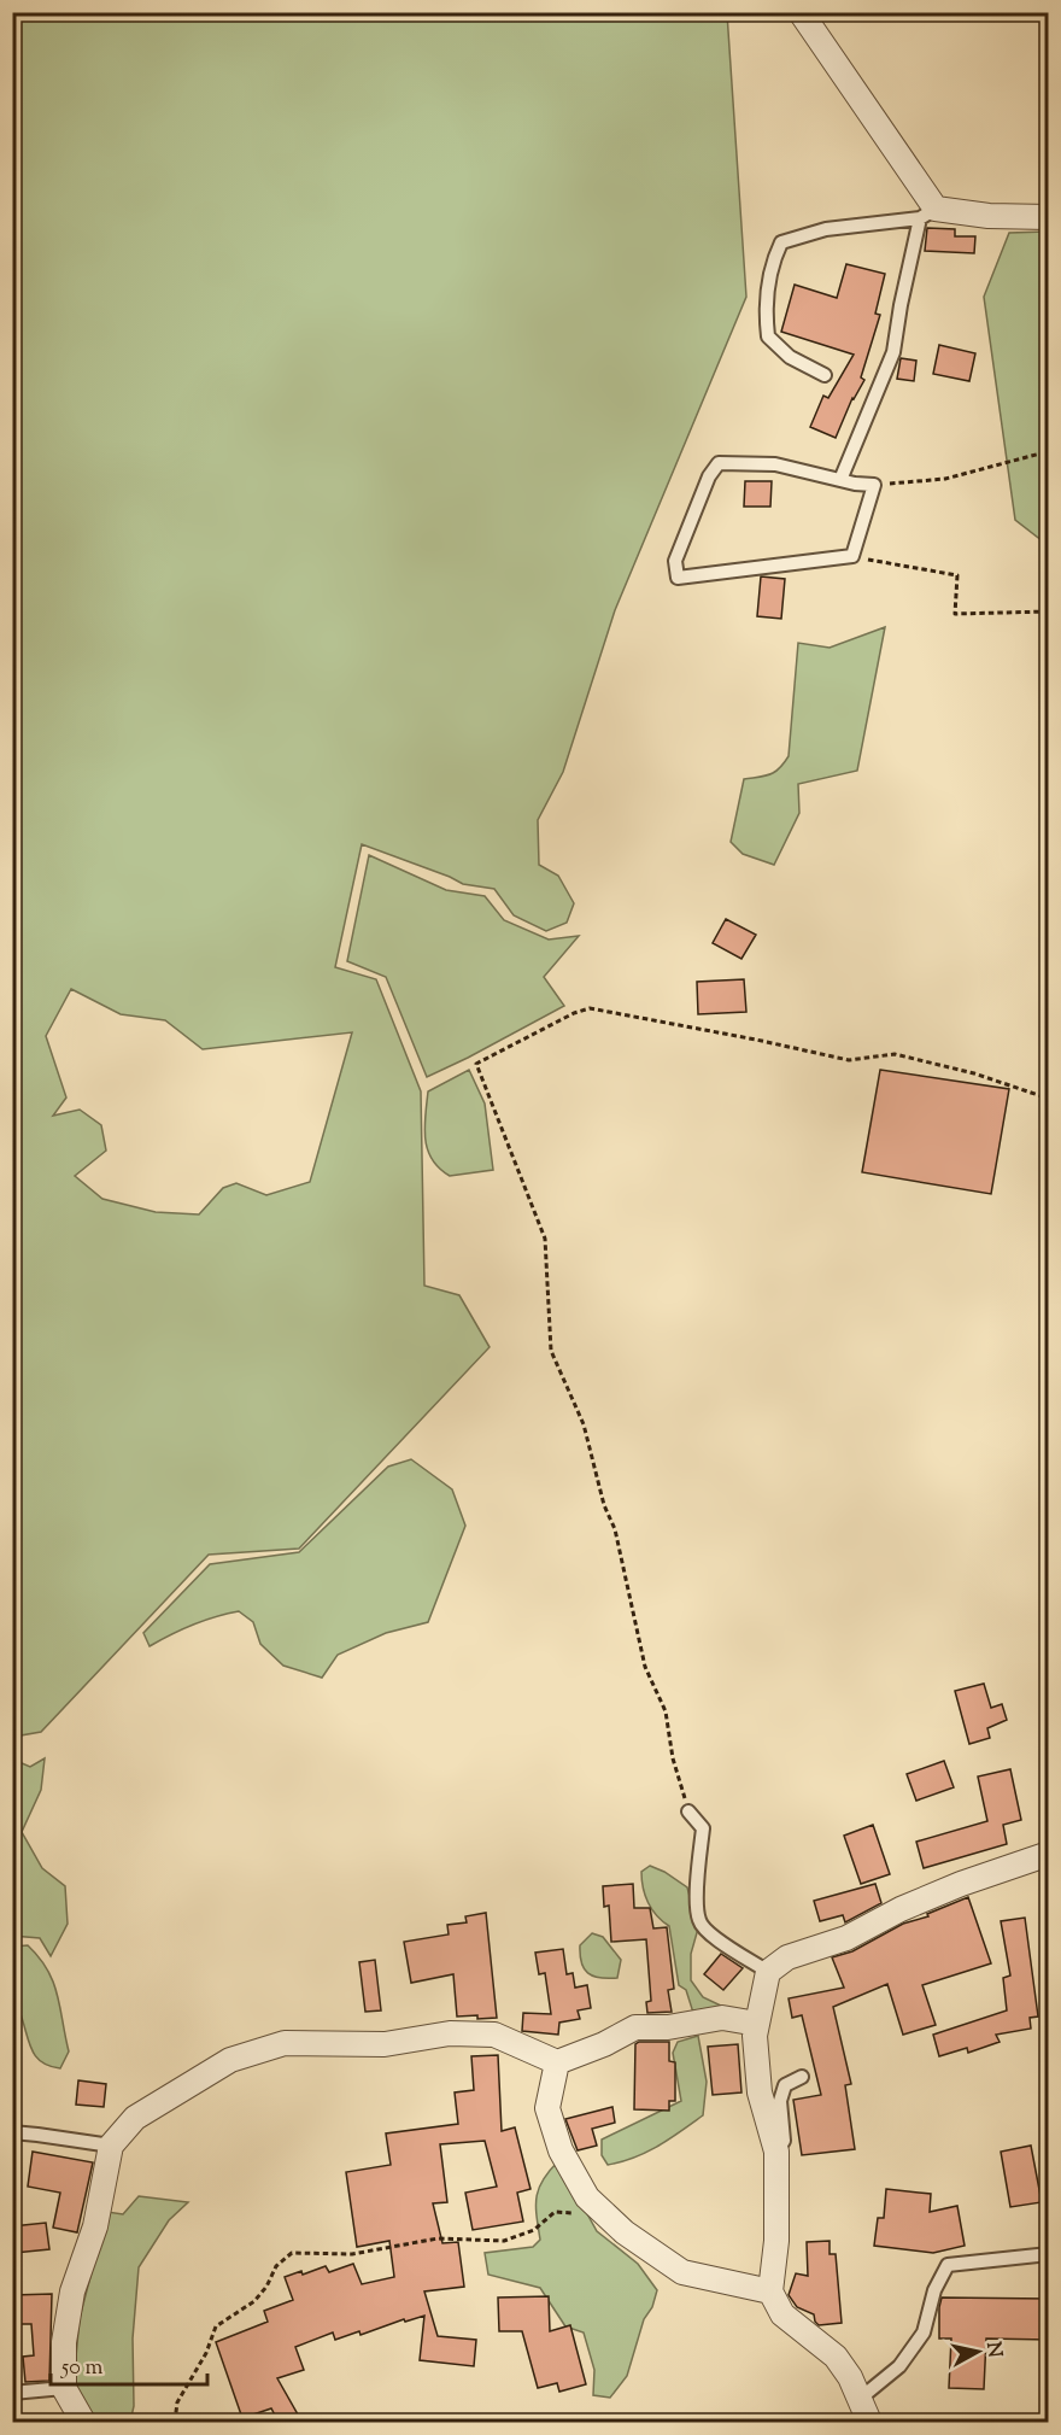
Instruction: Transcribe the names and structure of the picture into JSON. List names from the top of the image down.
{
  "scale_bar": "50 m",
  "north": "right"
}
